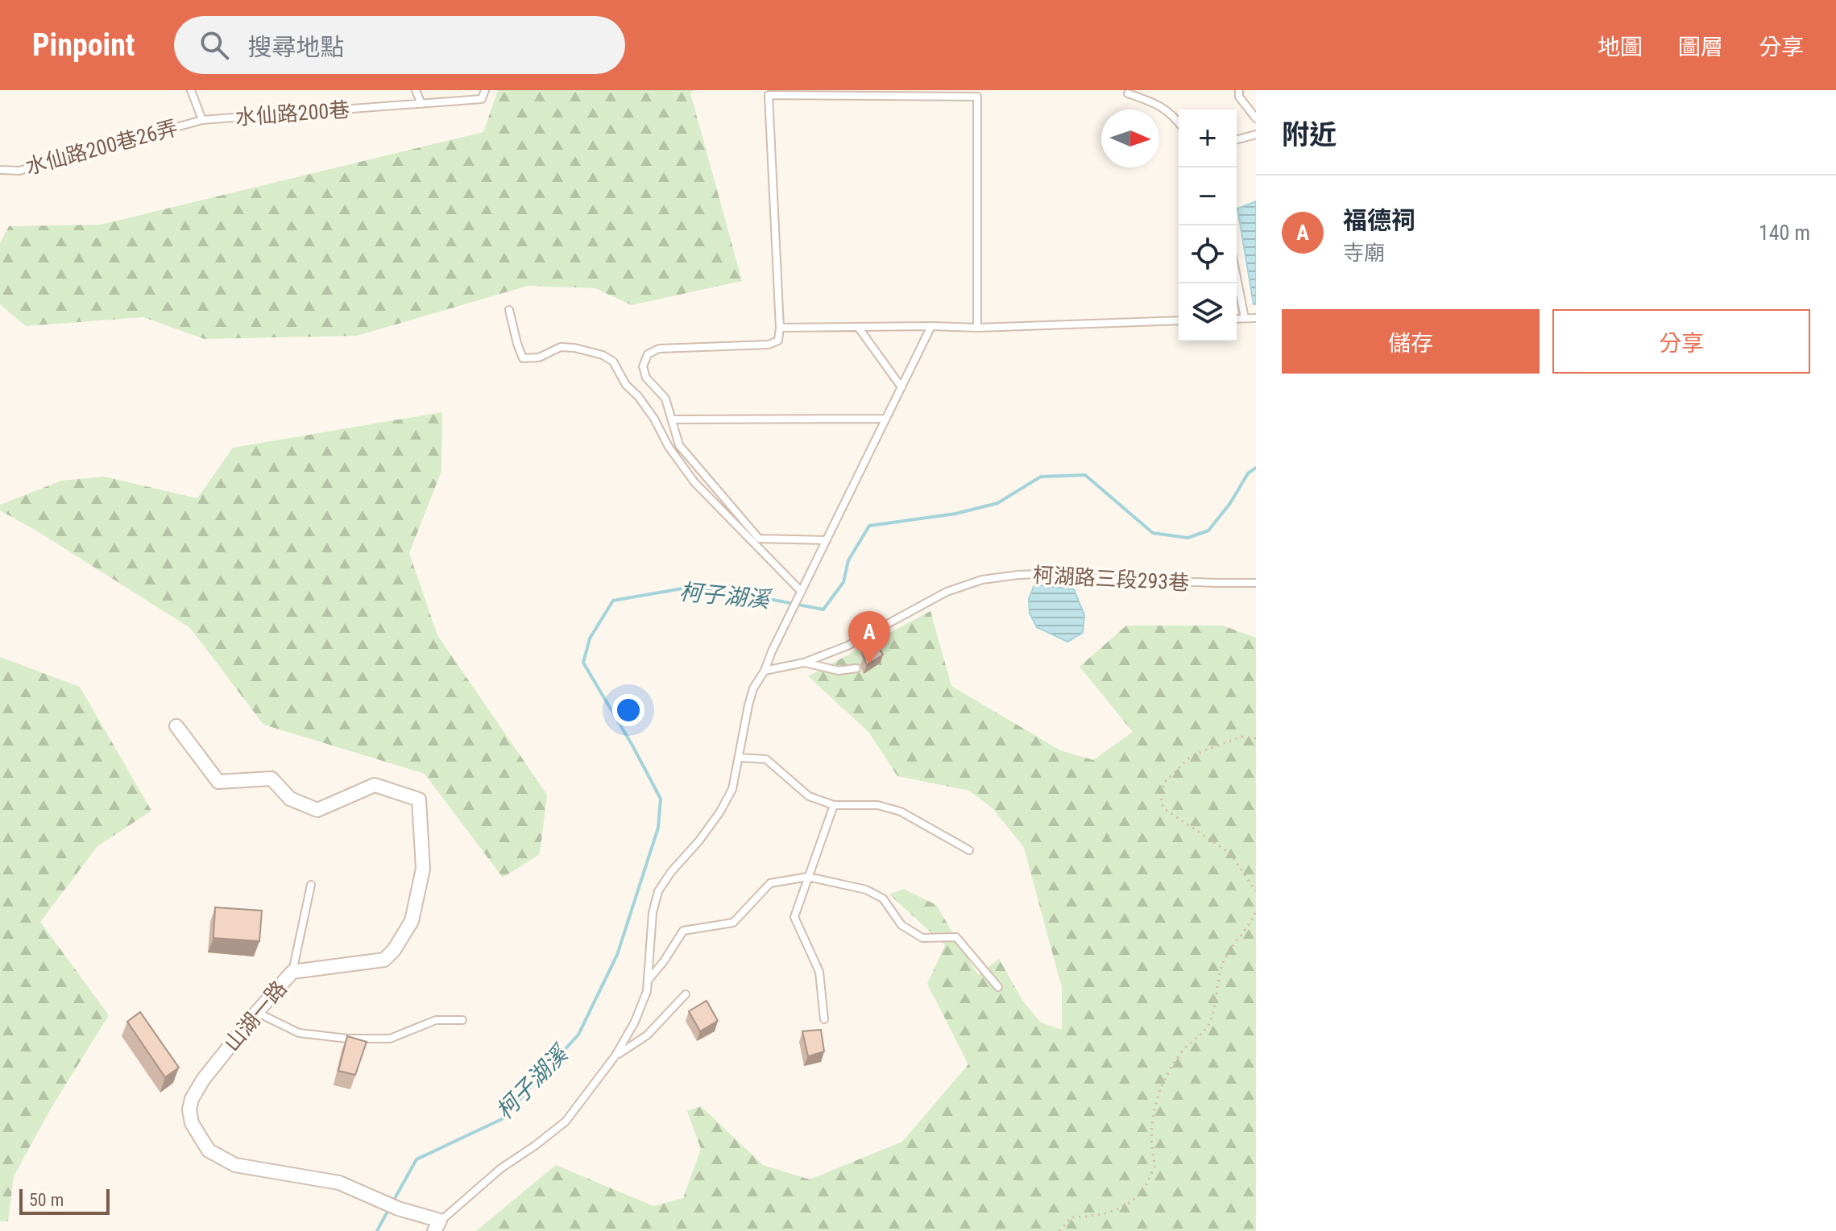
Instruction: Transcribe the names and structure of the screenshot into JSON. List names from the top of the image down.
{
  "streets": {
    "street": ["山湖一路"],
    "lane": ["水仙路200巷", "水仙路200巷26弄", "柯湖路三段293巷"]
  },
  "crossings": [
    ["水仙路200巷", "水仙路200巷26弄"]
  ],
  "water": ["柯子湖溪"],
  "scale_bar": "50 m",
  "north": "right",
  "page": {
    "header": "Pinpoint",
    "search": "搜尋地點",
    "nav": ["地圖", "圖層", "分享"],
    "heading": "附近",
    "map_buttons": ["+", "−"],
    "list": [
      {
        "mark": "A",
        "name": "福德祠",
        "note": "寺廟",
        "value": "140 m"
      }
    ],
    "buttons": ["儲存", "分享"],
    "pins": "A",
    "scale": "50 m"
  }
}
